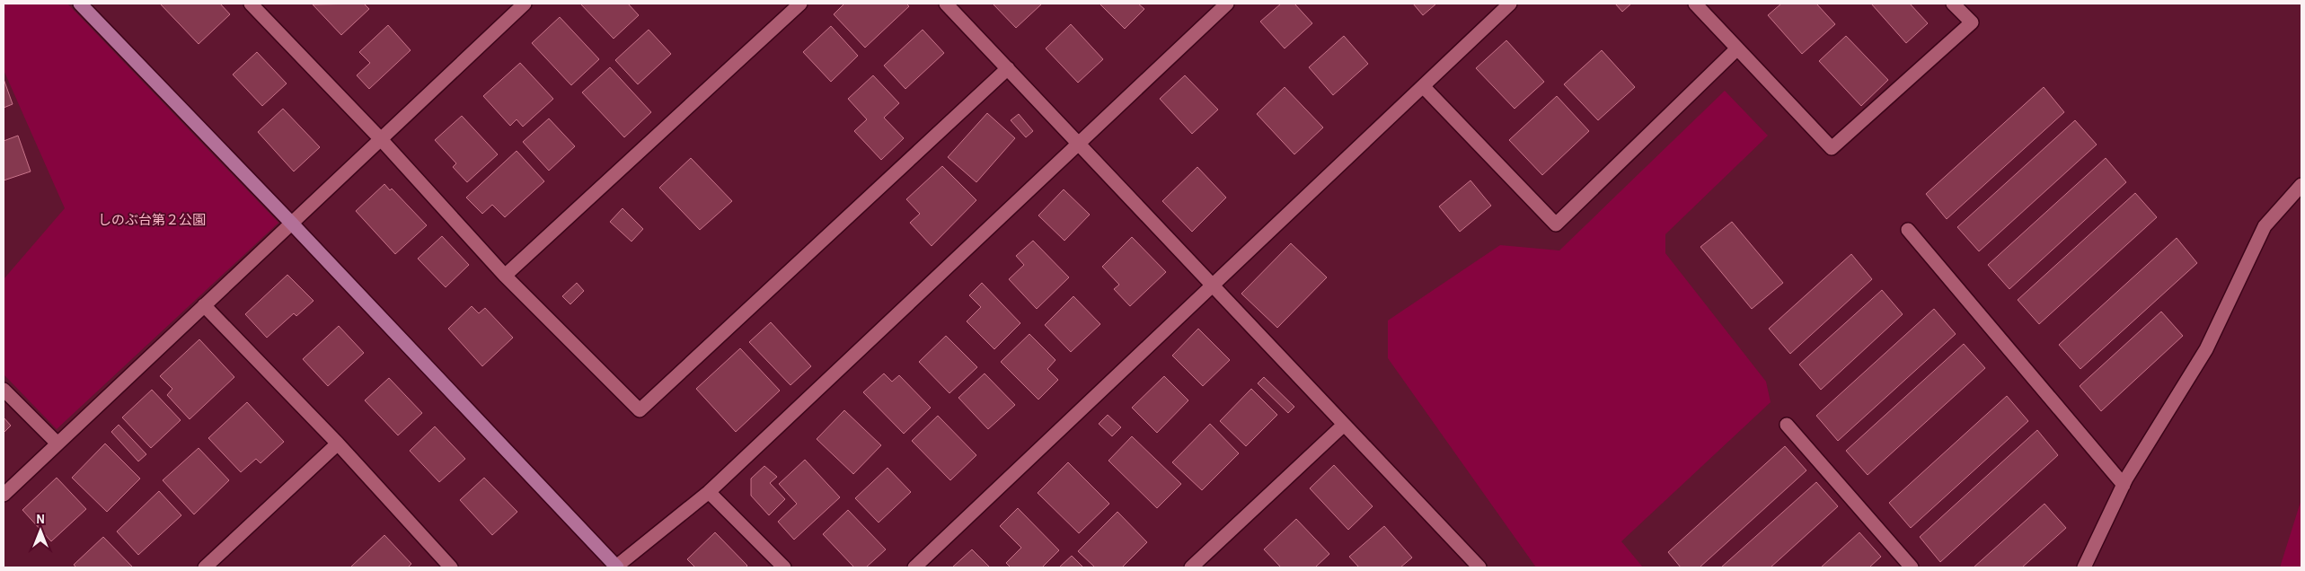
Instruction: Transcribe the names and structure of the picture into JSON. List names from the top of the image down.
{
  "parks": ["しのぶ台第２公園"],
  "north": "top"
}
